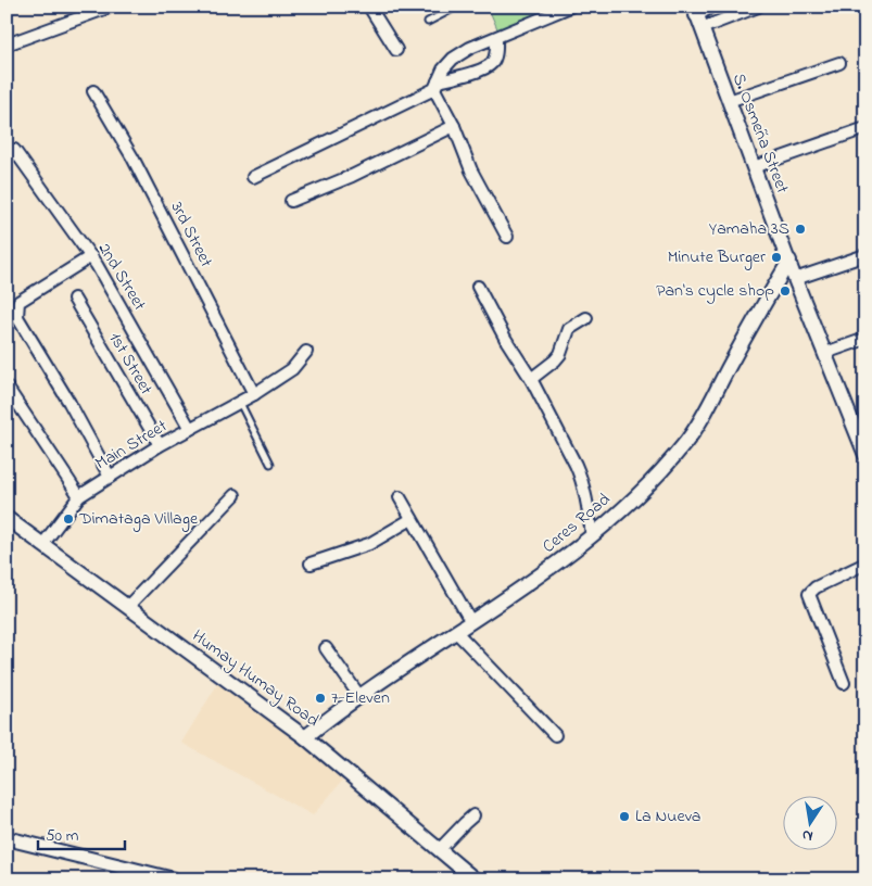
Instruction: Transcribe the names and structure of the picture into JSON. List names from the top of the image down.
{
  "streets": {
    "street": [
      "S. Osmeña Street",
      "3rd Street",
      "2nd Street",
      "1st Street",
      "Main Street",
      "Ceres Road",
      "Humay Humay Road"
    ]
  },
  "crossings": [
    ["S. Osmeña Street", "Ceres Road"],
    ["3rd Street", "Main Street"],
    ["2nd Street", "Main Street"],
    ["1st Street", "Main Street"],
    ["Main Street", "Humay Humay Road"],
    ["Ceres Road", "Humay Humay Road"]
  ],
  "places": [
    "Yamaha 3S",
    "Minute Burger",
    "Pan's cycle shop",
    "Dimataga Village",
    "7-Eleven",
    "La Nueva"
  ],
  "scale_bar": "50 m",
  "north": "bottom"
}
